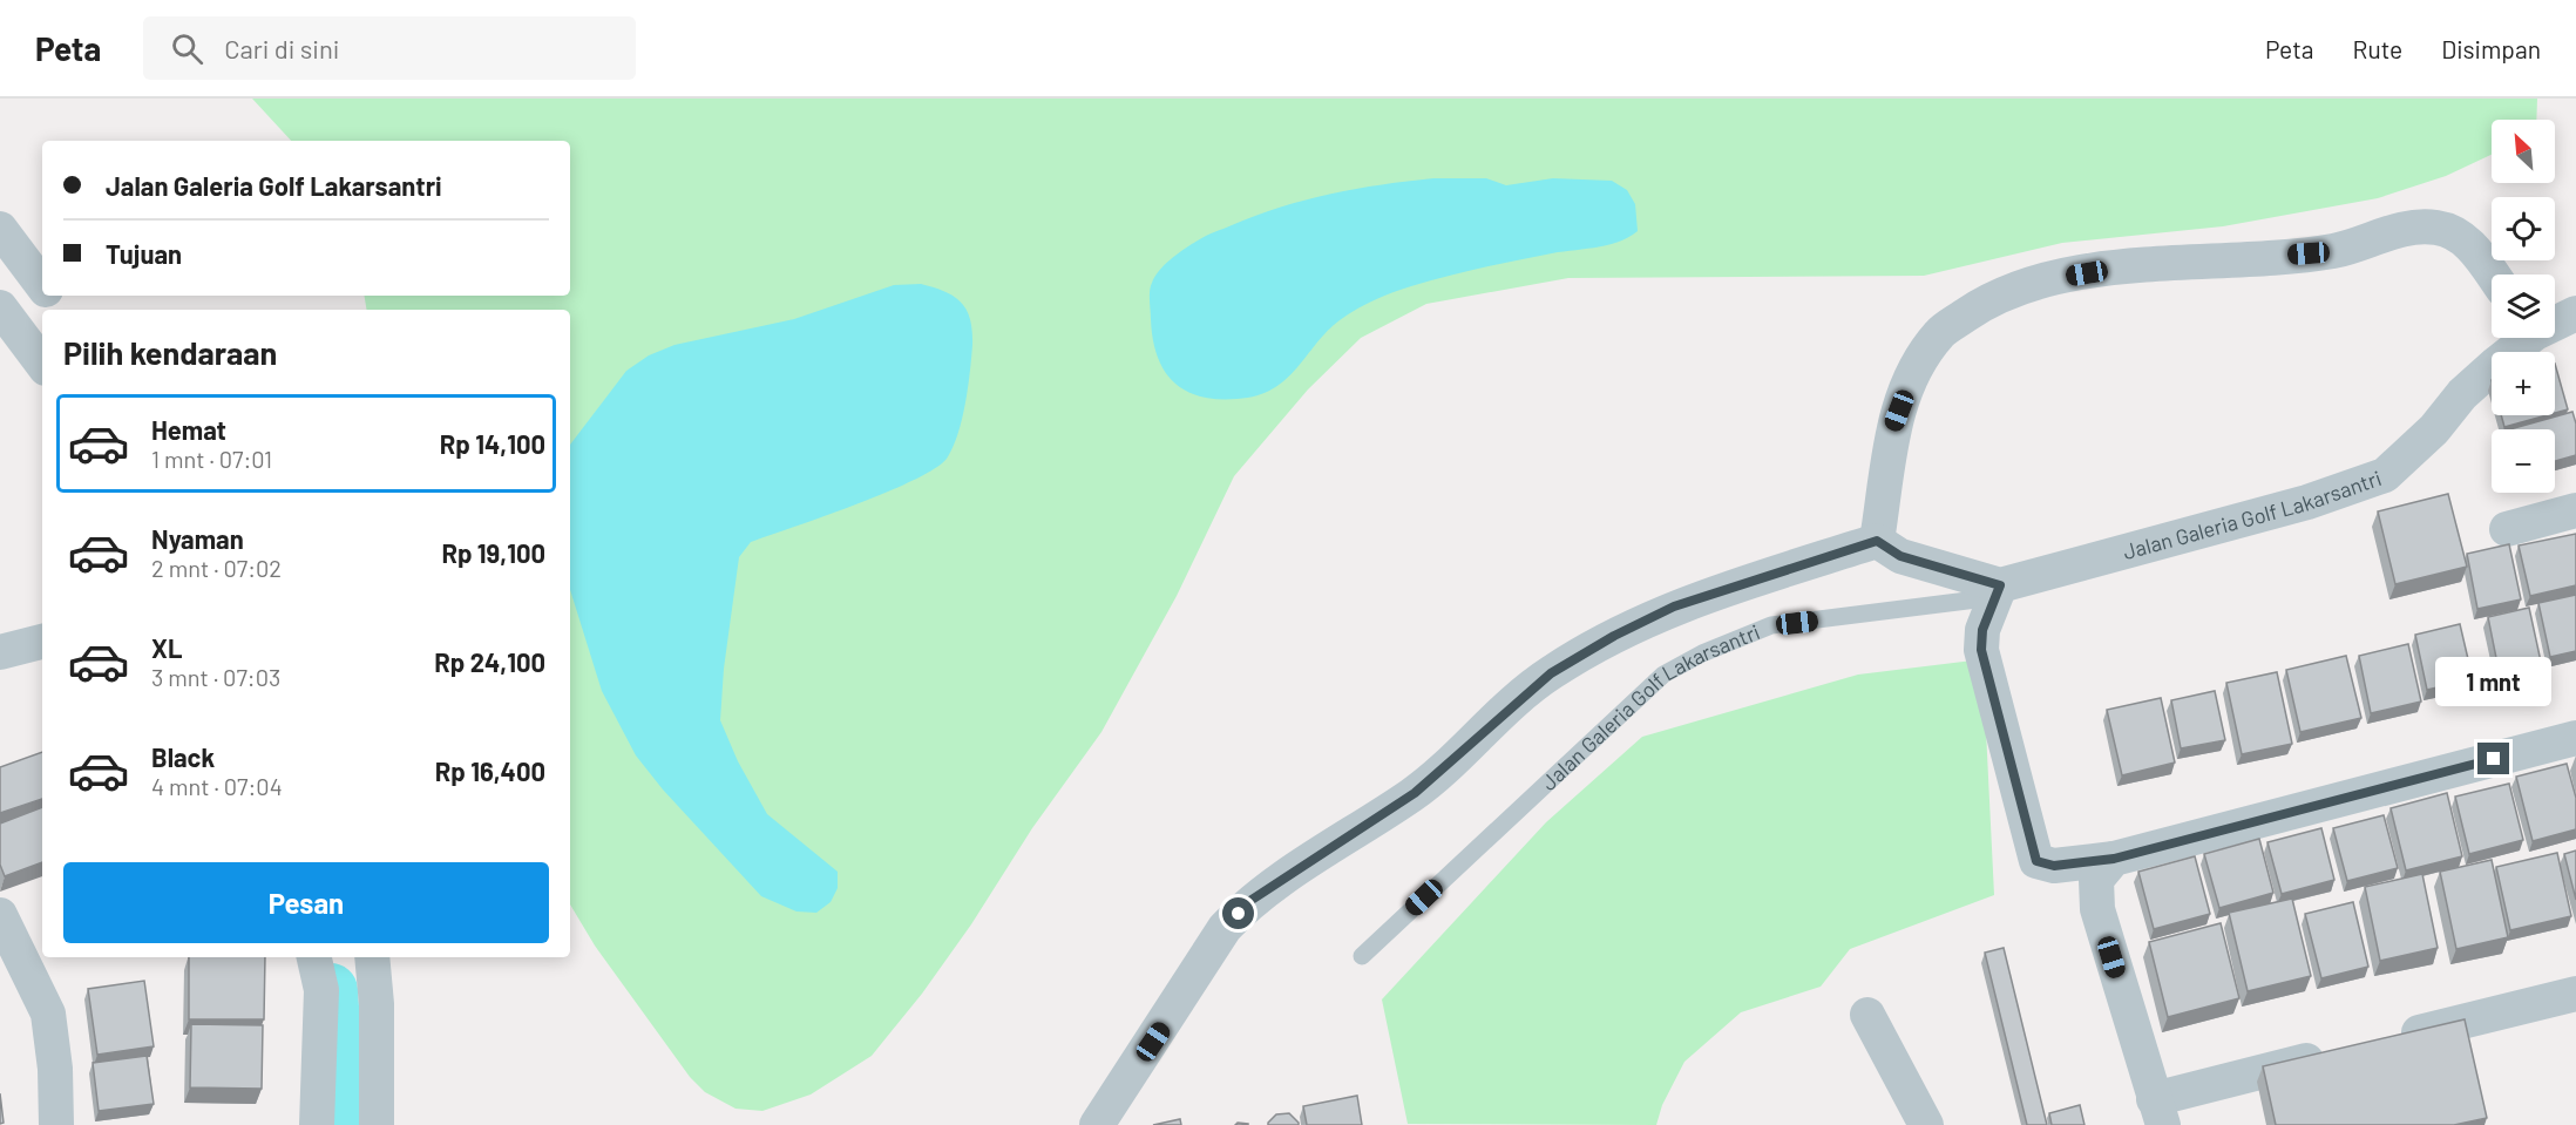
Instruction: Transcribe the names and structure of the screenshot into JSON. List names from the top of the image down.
{
  "streets": {
    "street": ["Jalan Galeria Golf Lakarsantri"]
  },
  "north": "top left",
  "page": {
    "header": "Peta",
    "search": "Cari di sini",
    "nav": ["Peta", "Rute", "Disimpan"],
    "map_buttons": ["+", "−"],
    "banner": ["Jalan Galeria Golf Lakarsantri", "Tujuan"],
    "heading": "Pilih kendaraan",
    "list": [
      {
        "name": "Hemat",
        "note": "1 mnt · 07:01",
        "value": "Rp 14,100"
      },
      {
        "name": "Nyaman",
        "note": "2 mnt · 07:02",
        "value": "Rp 19,100"
      },
      {
        "name": "XL",
        "note": "3 mnt · 07:03",
        "value": "Rp 24,100"
      },
      {
        "name": "Black",
        "note": "4 mnt · 07:04",
        "value": "Rp 16,400"
      }
    ],
    "bubble": "1 mnt",
    "buttons": "Pesan"
  }
}
